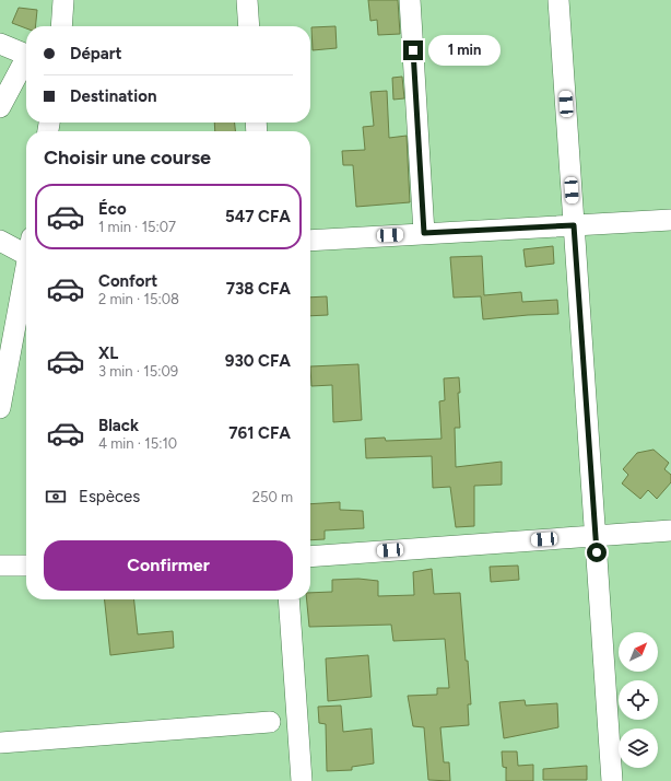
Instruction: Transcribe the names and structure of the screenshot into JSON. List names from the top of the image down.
{
  "north": "top right",
  "page": {
    "banner": ["Départ", "Destination"],
    "bubble": "1 min",
    "heading": "Choisir une course",
    "list": [
      {
        "name": "Éco",
        "note": "1 min · 15:07",
        "value": "547 CFA"
      },
      {
        "name": "Confort",
        "note": "2 min · 15:08",
        "value": "738 CFA"
      },
      {
        "name": "XL",
        "note": "3 min · 15:09",
        "value": "930 CFA"
      },
      {
        "name": "Black",
        "note": "4 min · 15:10",
        "value": "761 CFA"
      }
    ],
    "pay": ["Espèces", "250 m"],
    "buttons": "Confirmer"
  }
}
